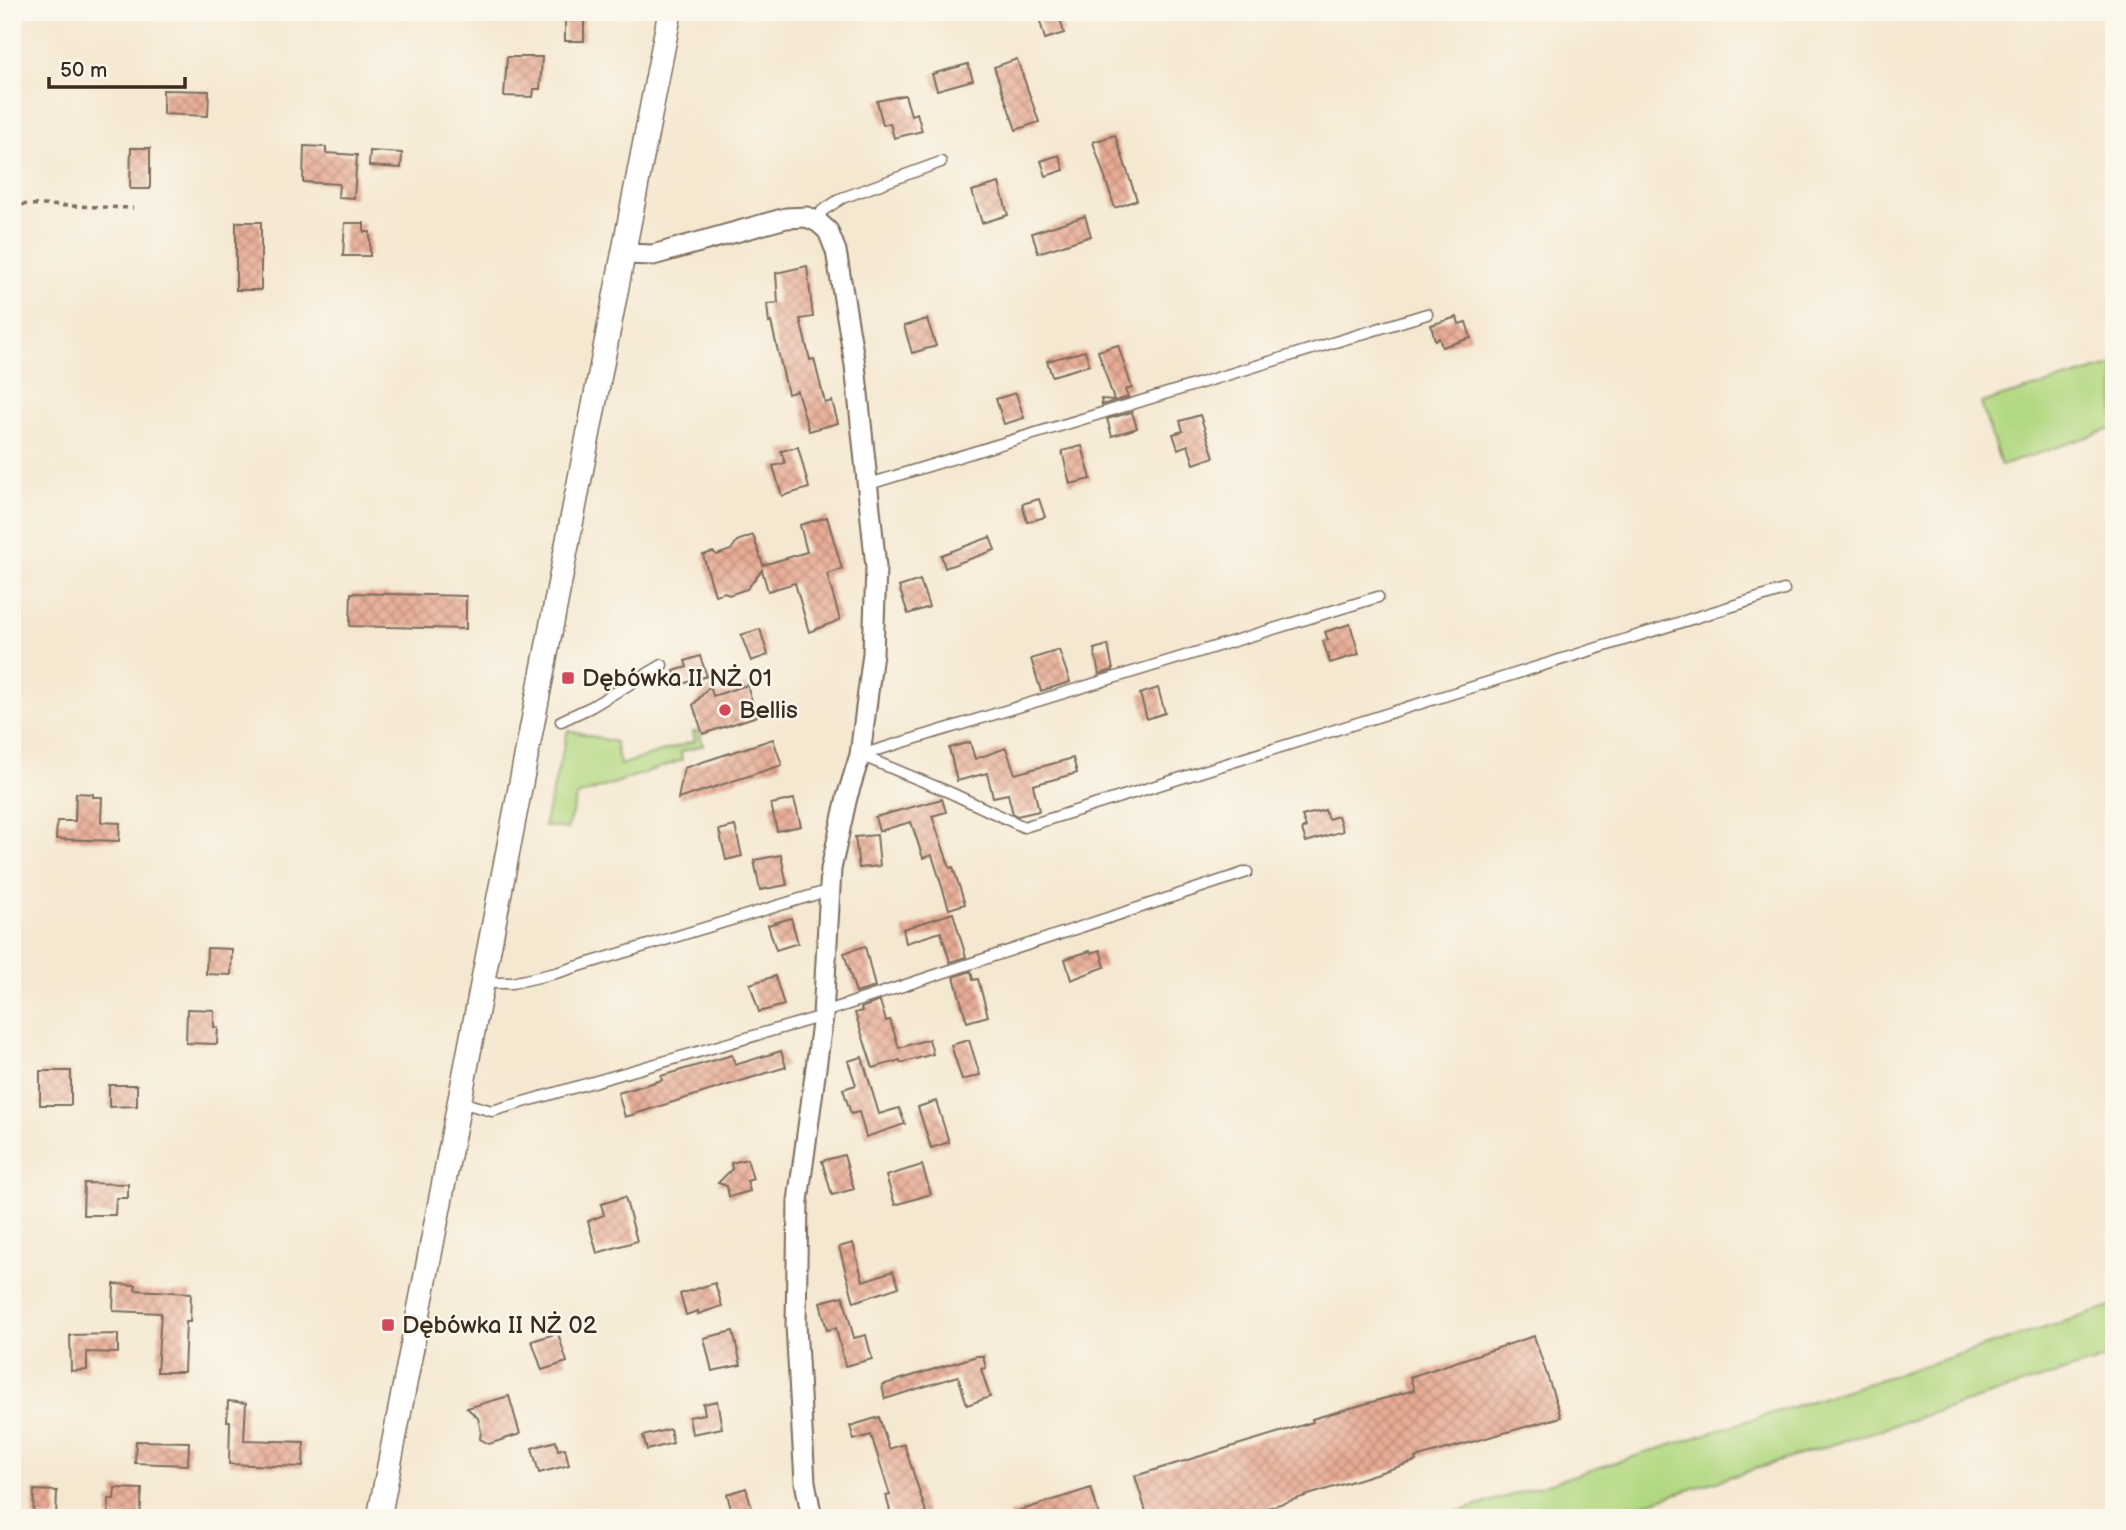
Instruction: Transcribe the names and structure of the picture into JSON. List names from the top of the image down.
{
  "places": {
    "transit": ["Dębówka II NŻ 01", "Dębówka II NŻ 02"],
    "other": ["Bellis"]
  },
  "scale_bar": "50 m"
}
